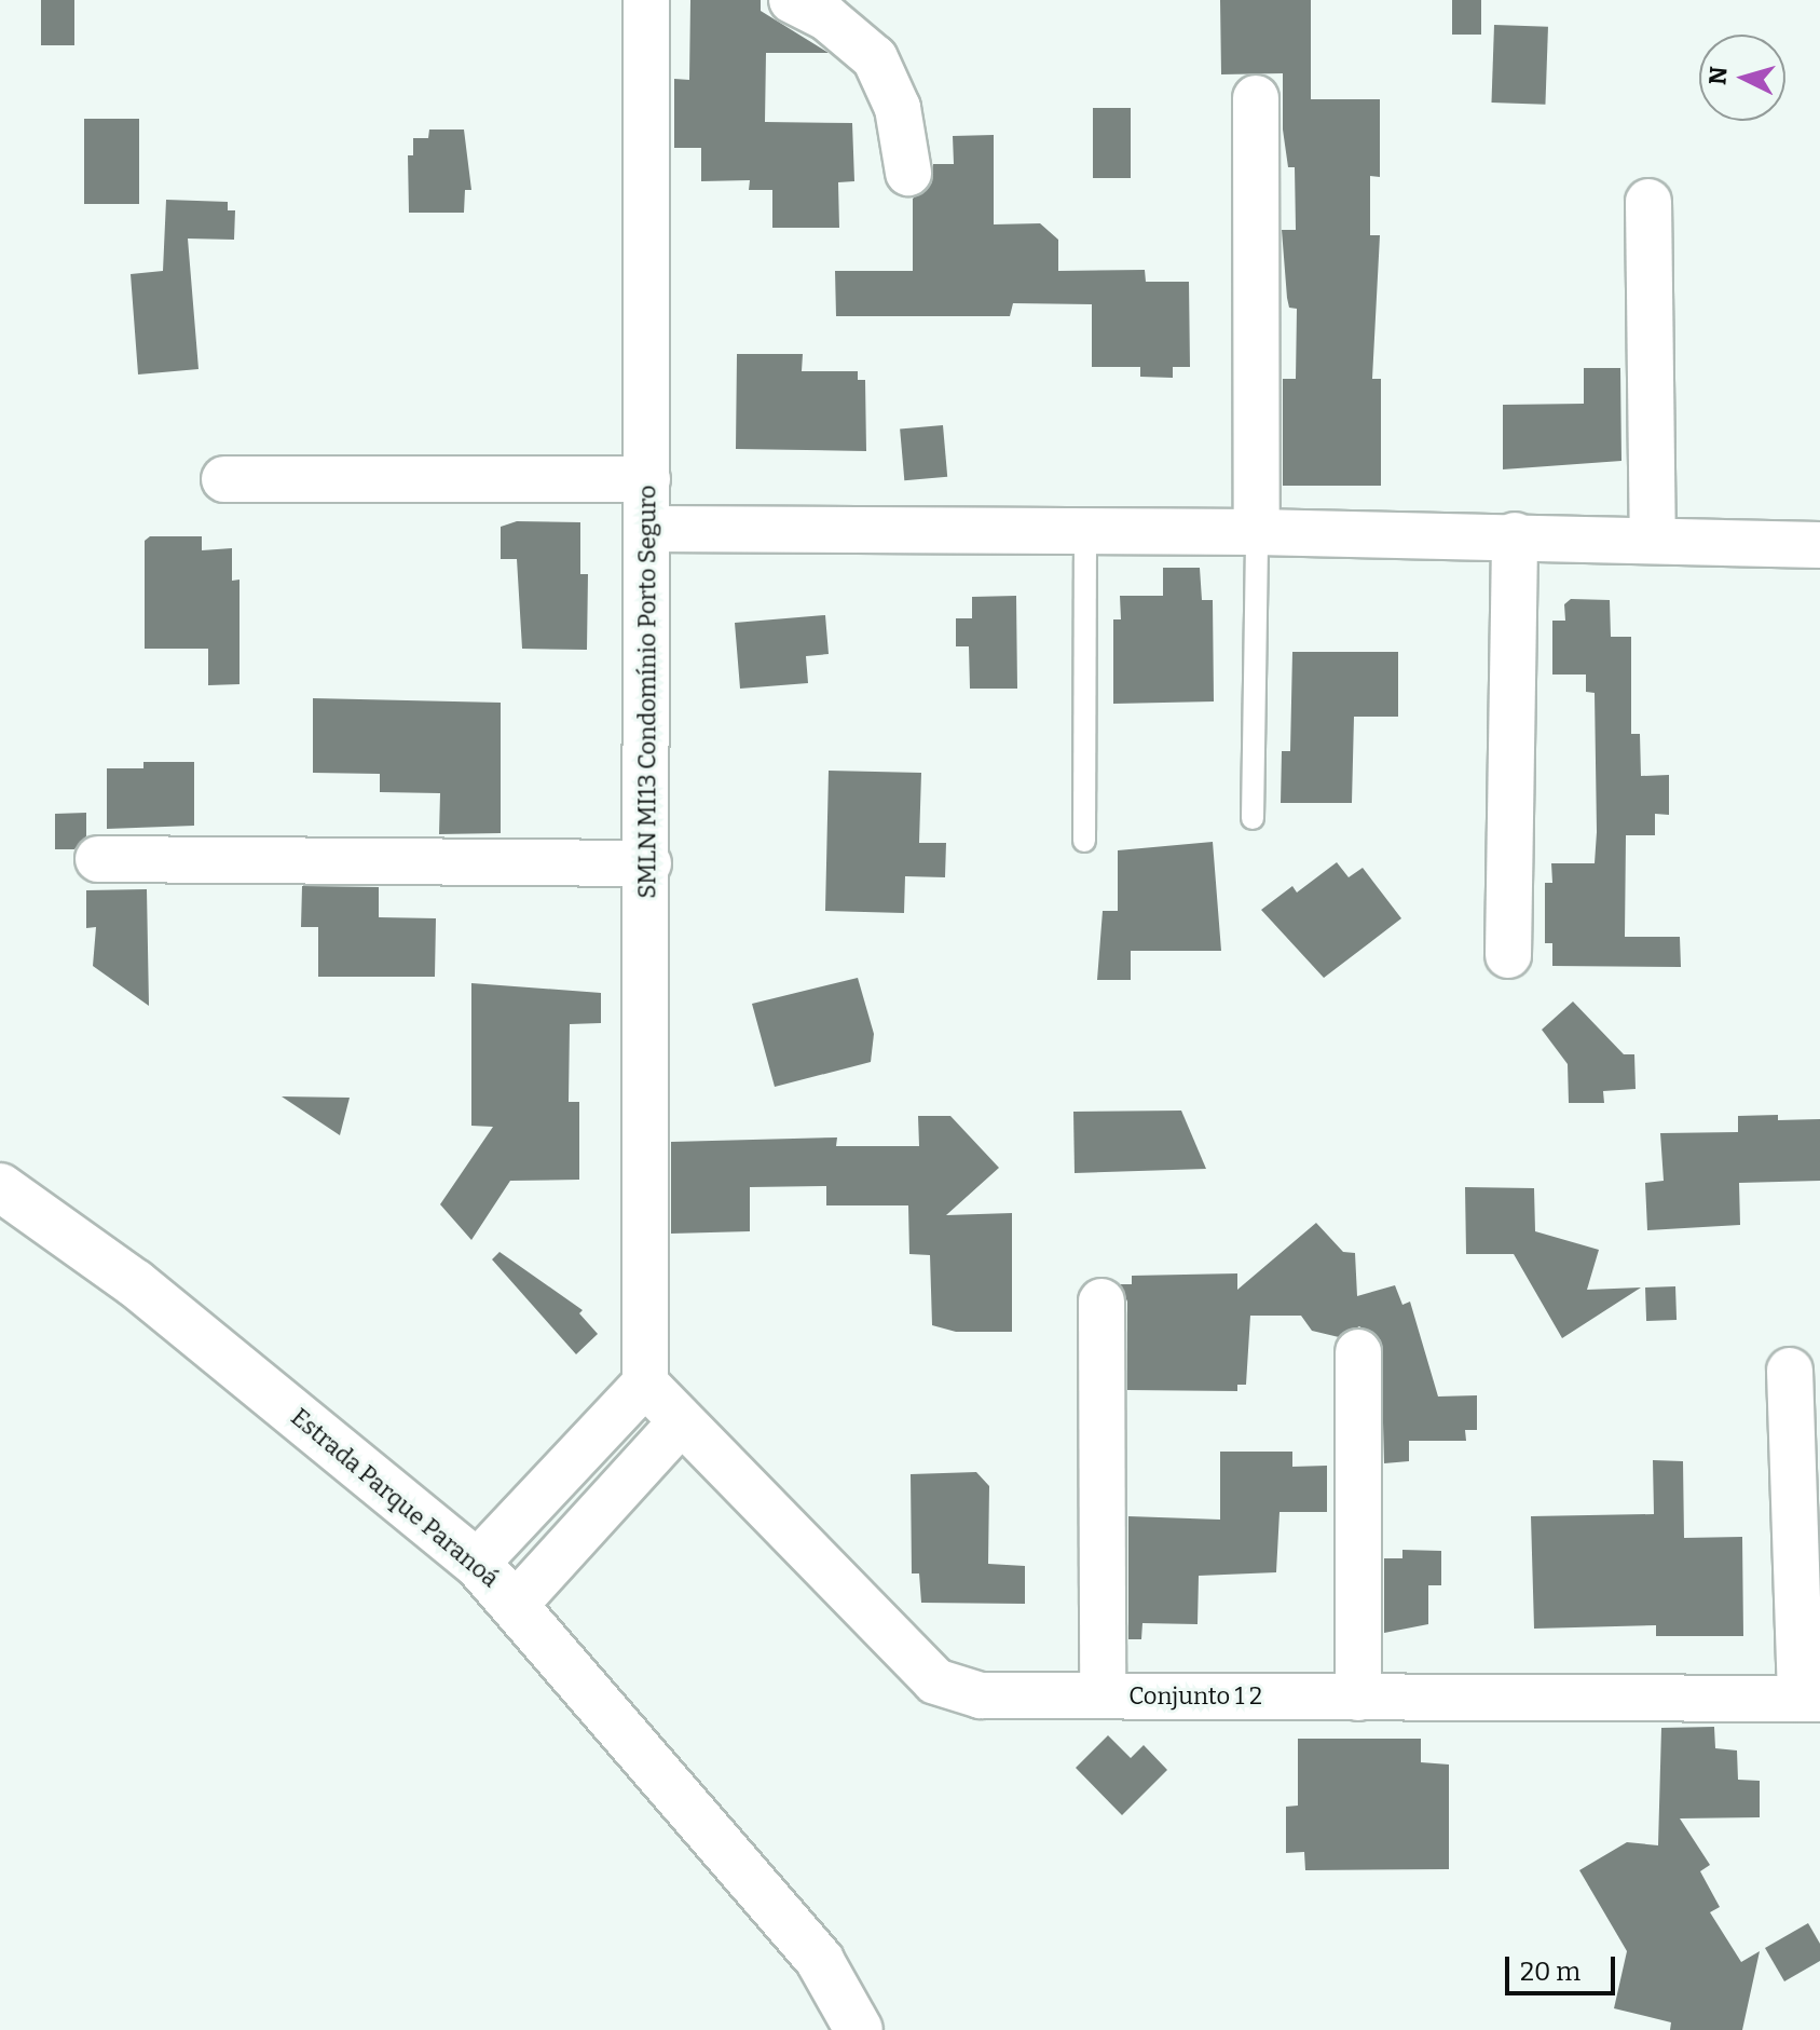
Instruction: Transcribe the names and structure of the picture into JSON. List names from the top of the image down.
{
  "streets": {
    "main road": ["Estrada Parque Paranoá"],
    "street": ["SMLN MI13 Condomínio Porto Seguro", "Conjunto 1 2"]
  },
  "scale_bar": "20 m",
  "north": "left"
}
